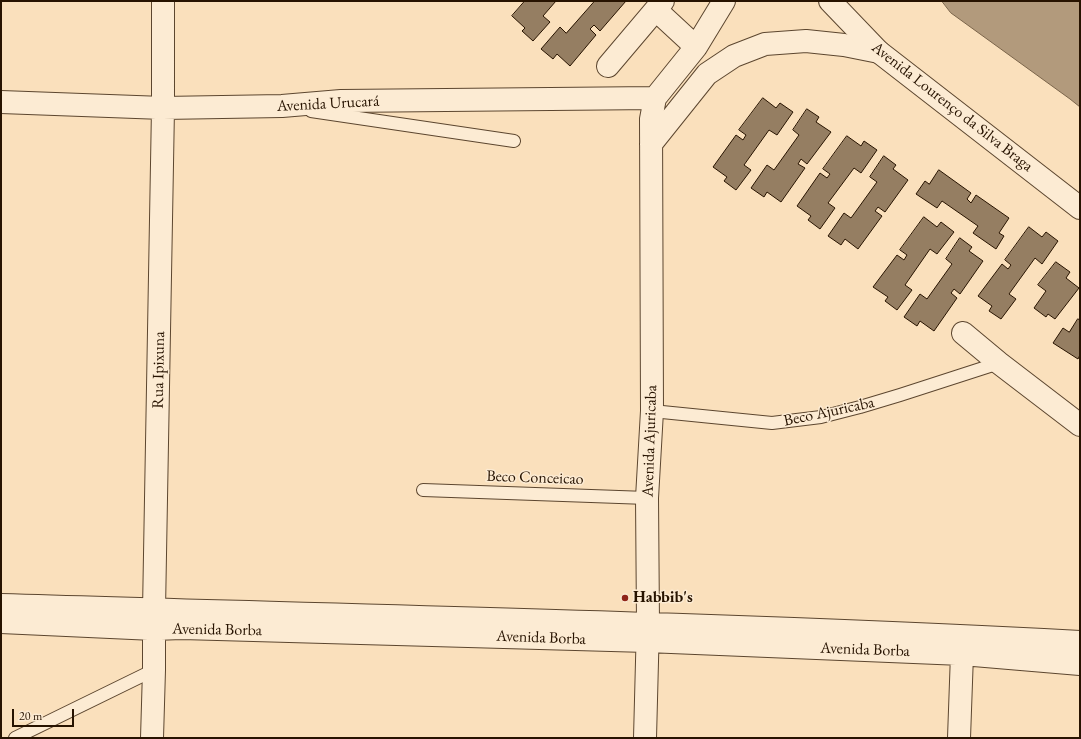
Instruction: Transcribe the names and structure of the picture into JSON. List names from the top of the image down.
{
  "streets": {
    "street": [
      "Avenida Urucará",
      "Avenida Lourenço da Silva Braga",
      "Rua Ipixuna",
      "Avenida Ajuricaba",
      "Avenida Borba"
    ],
    "lane": ["Beco Ajuricaba", "Beco Conceicao"]
  },
  "crossings": [
    ["Avenida Urucará", "Rua Ipixuna"],
    ["Avenida Urucará", "Avenida Ajuricaba"],
    ["Rua Ipixuna", "Avenida Borba"],
    ["Beco Ajuricaba", "Avenida Ajuricaba"],
    ["Avenida Ajuricaba", "Beco Conceicao"],
    ["Avenida Ajuricaba", "Avenida Borba"]
  ],
  "places": ["Habbib's"],
  "scale_bar": "20 m"
}
